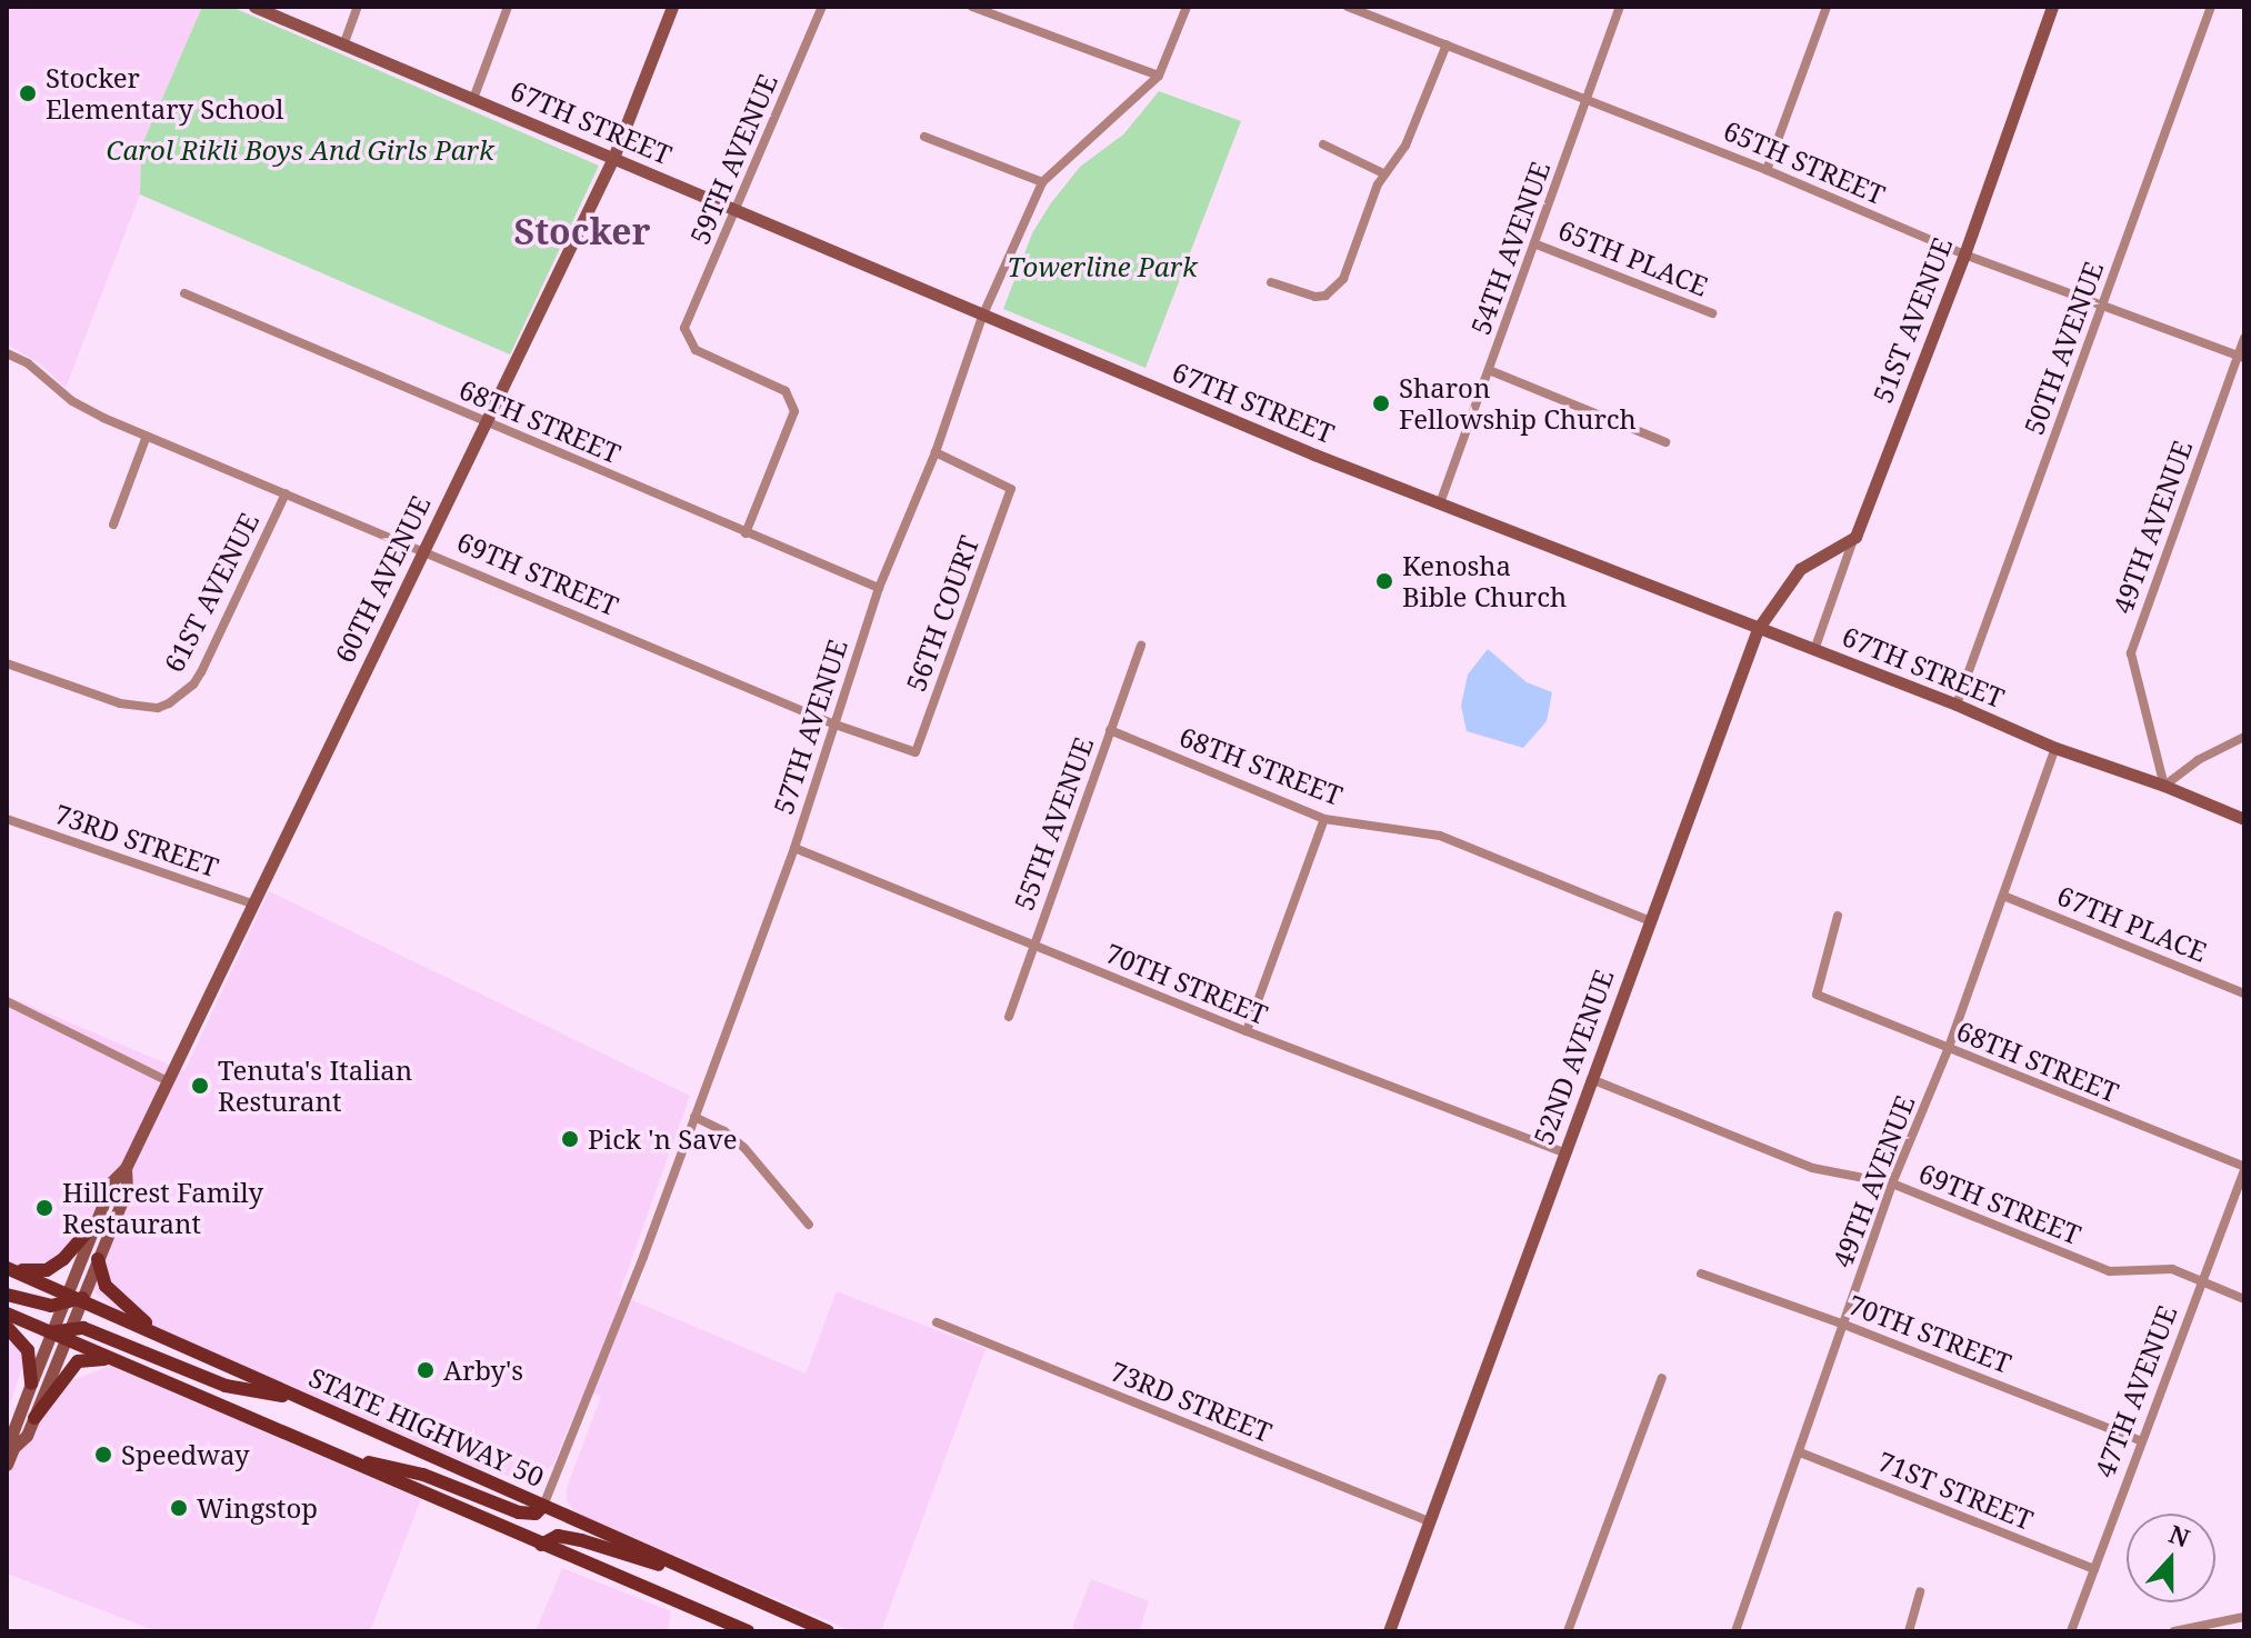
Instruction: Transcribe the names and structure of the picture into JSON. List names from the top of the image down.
{
  "streets": {
    "main road": ["STATE HIGHWAY 50"],
    "street": [
      "67TH STREET",
      "59TH AVENUE",
      "65TH STREET",
      "54TH AVENUE",
      "65TH PLACE",
      "51ST AVENUE",
      "50TH AVENUE",
      "68TH STREET",
      "49TH AVENUE",
      "69TH STREET",
      "60TH AVENUE",
      "61ST AVENUE",
      "56TH COURT",
      "57TH AVENUE",
      "55TH AVENUE",
      "73RD STREET",
      "67TH PLACE",
      "70TH STREET",
      "52ND AVENUE",
      "47TH AVENUE",
      "71ST STREET"
    ]
  },
  "crossings": [
    ["67TH STREET", "59TH AVENUE"],
    ["67TH STREET", "54TH AVENUE"],
    ["67TH STREET", "51ST AVENUE"],
    ["67TH STREET", "50TH AVENUE"],
    ["67TH STREET", "49TH AVENUE"],
    ["67TH STREET", "60TH AVENUE"],
    ["67TH STREET", "57TH AVENUE"],
    ["67TH STREET", "52ND AVENUE"],
    ["59TH AVENUE", "68TH STREET"],
    ["65TH STREET", "54TH AVENUE"],
    ["65TH STREET", "51ST AVENUE"],
    ["65TH STREET", "50TH AVENUE"],
    ["65TH STREET", "49TH AVENUE"],
    ["54TH AVENUE", "65TH PLACE"],
    ["51ST AVENUE", "52ND AVENUE"],
    ["68TH STREET", "49TH AVENUE"],
    ["68TH STREET", "60TH AVENUE"],
    ["68TH STREET", "57TH AVENUE"],
    ["68TH STREET", "55TH AVENUE"],
    ["68TH STREET", "52ND AVENUE"],
    ["68TH STREET", "47TH AVENUE"],
    ["49TH AVENUE", "69TH STREET"],
    ["49TH AVENUE", "67TH PLACE"],
    ["49TH AVENUE", "70TH STREET"],
    ["49TH AVENUE", "71ST STREET"],
    ["69TH STREET", "60TH AVENUE"],
    ["69TH STREET", "61ST AVENUE"],
    ["69TH STREET", "56TH COURT"],
    ["69TH STREET", "57TH AVENUE"],
    ["69TH STREET", "52ND AVENUE"],
    ["69TH STREET", "47TH AVENUE"],
    ["60TH AVENUE", "73RD STREET"],
    ["60TH AVENUE", "STATE HIGHWAY 50"],
    ["56TH COURT", "57TH AVENUE"],
    ["57TH AVENUE", "70TH STREET"],
    ["57TH AVENUE", "STATE HIGHWAY 50"],
    ["55TH AVENUE", "70TH STREET"],
    ["73RD STREET", "52ND AVENUE"],
    ["70TH STREET", "52ND AVENUE"],
    ["70TH STREET", "47TH AVENUE"],
    ["47TH AVENUE", "71ST STREET"]
  ],
  "districts": ["Stocker"],
  "parks": ["Carol Rikli Boys And Girls Park", "Towerline Park"],
  "places": [
    "Stocker Elementary School",
    "Sharon Fellowship Church",
    "Kenosha Bible Church",
    "Tenuta's Italian Resturant",
    "Pick 'n Save",
    "Hillcrest Family Restaurant",
    "Arby's",
    "Speedway",
    "Wingstop"
  ],
  "north": "top"
}
